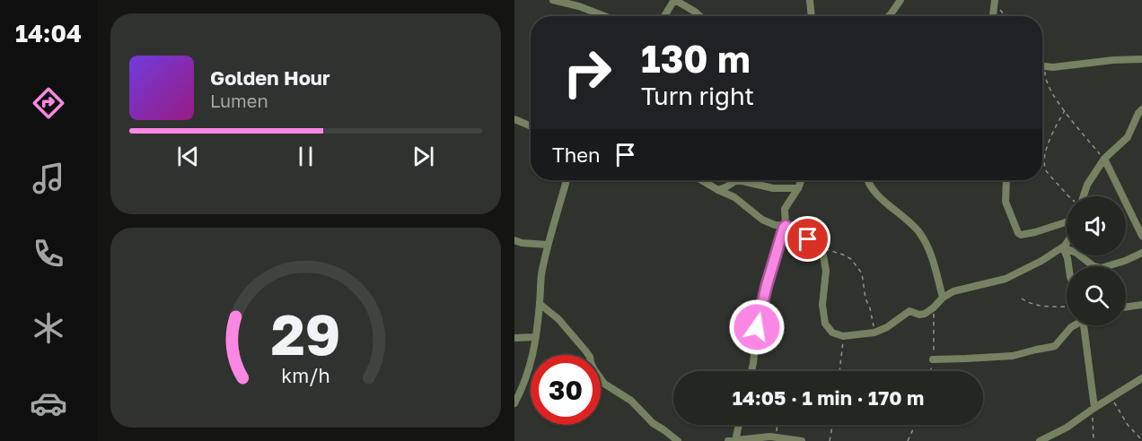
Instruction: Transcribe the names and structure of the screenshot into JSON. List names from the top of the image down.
{
  "page": {
    "tabs": "14:04",
    "turn": ["130 m", "Turn right"],
    "song": ["Golden Hour", "Lumen"],
    "then": "Then",
    "limit": "30",
    "trip": "14:05 · 1 min · 170 m",
    "gauge": ["29", "km/h"]
  }
}
